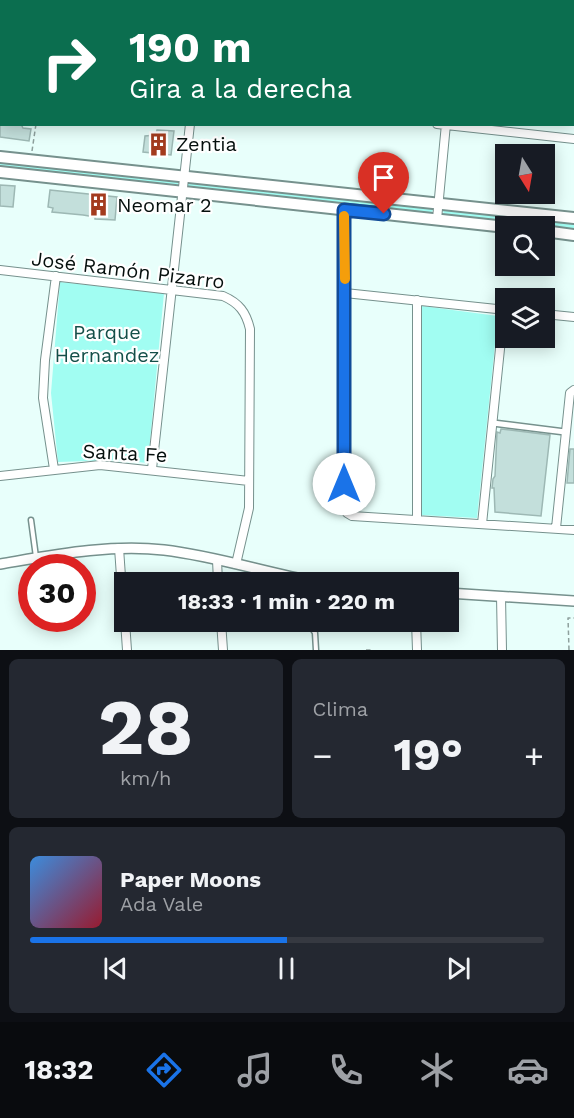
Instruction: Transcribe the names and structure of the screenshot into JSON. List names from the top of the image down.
{
  "streets": {
    "street": ["José Ramón Pizarro", "Santa Fe"]
  },
  "crossings": [
    ["José Ramón Pizarro", "Santa Fe"]
  ],
  "parks": ["Parque Hernandez"],
  "places": {
    "building": ["Zentia", "Neomar 2"]
  },
  "north": "bottom",
  "page": {
    "turn": ["190 m", "Gira a la derecha"],
    "limit": "30",
    "trip": "18:33 · 1 min · 220 m",
    "tile": [
      ["28", "km/h"],
      "Clima"
    ],
    "heat": ["−", "19°", "+"],
    "song": ["Paper Moons", "Ada Vale"],
    "tabs": "18:32"
  }
}
